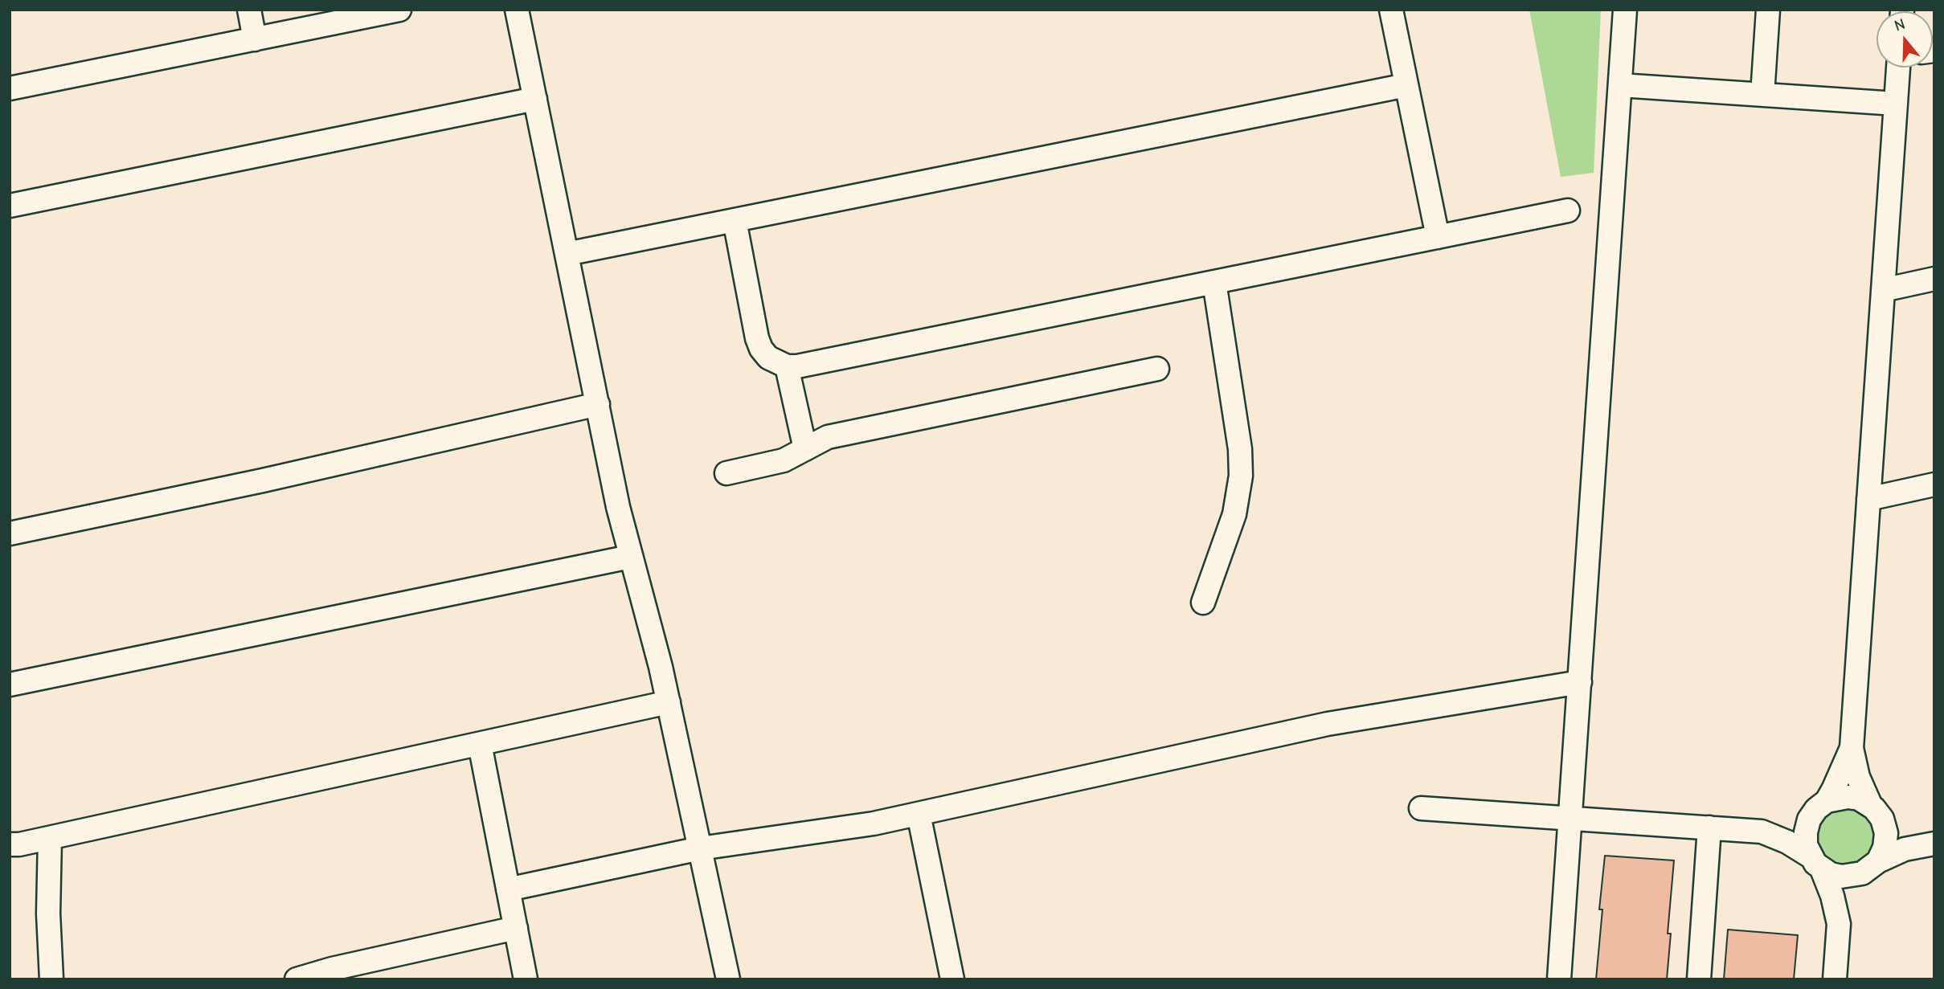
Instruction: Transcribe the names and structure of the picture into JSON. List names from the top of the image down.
{
  "north": "top"
}
